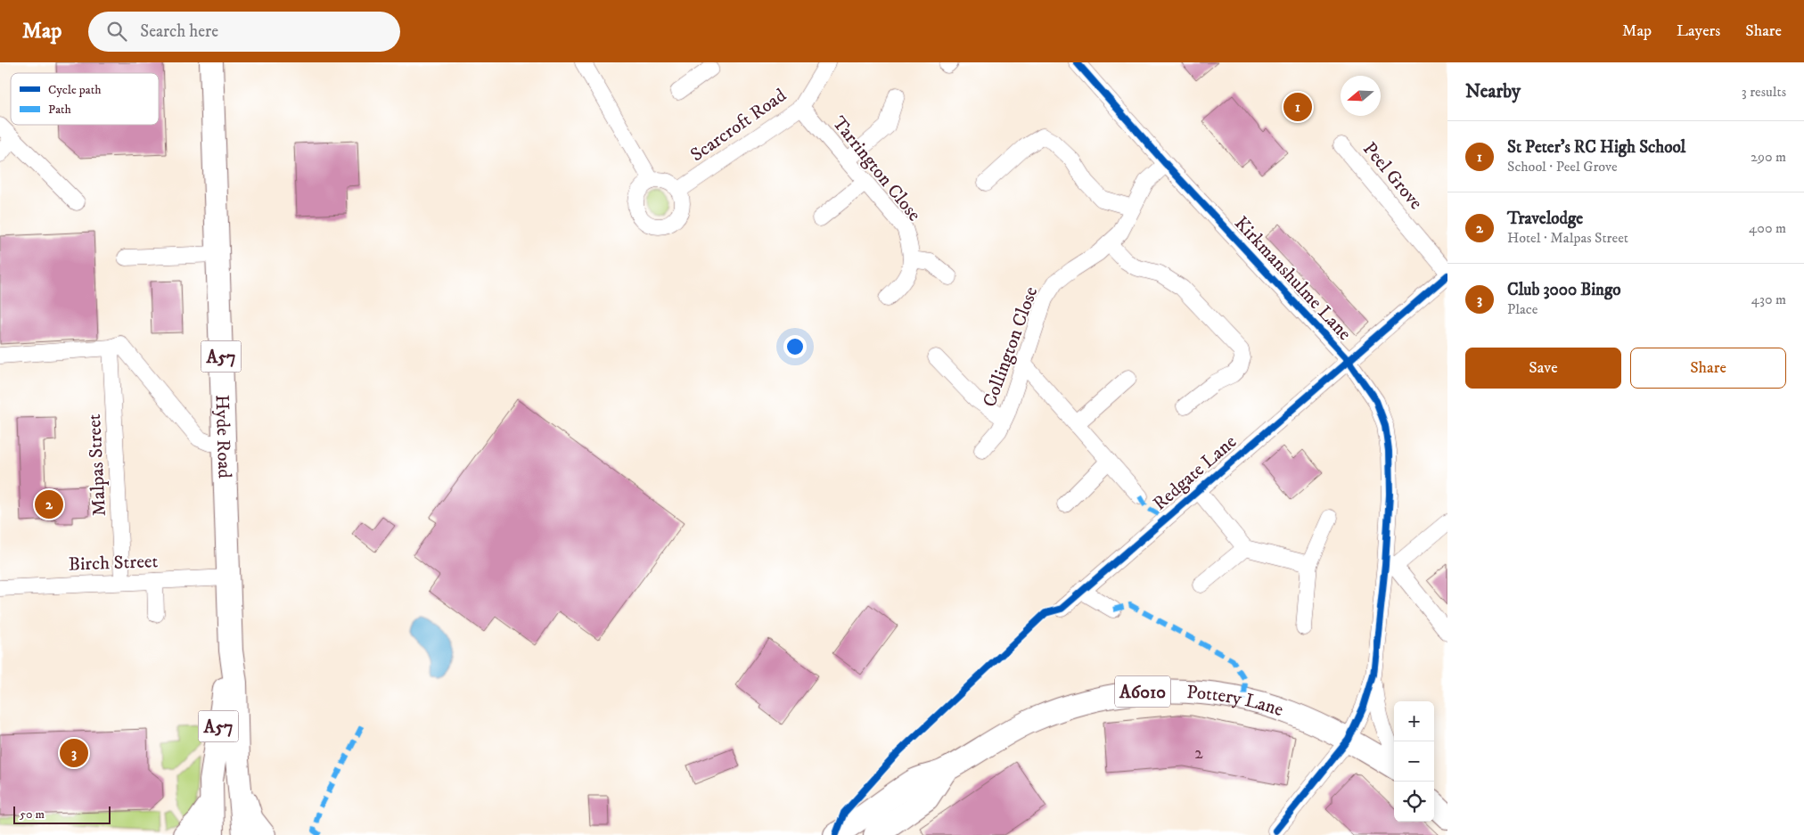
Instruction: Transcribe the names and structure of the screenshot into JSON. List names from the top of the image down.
{
  "streets": {
    "highway": [
      "A57",
      "Hyde Road",
      "A6010",
      "Pottery Lane"
    ],
    "street": [
      "Scarcroft Road",
      "Tarrington Close",
      "Peel Grove",
      "Kirkmanshulme Lane",
      "Collington Close",
      "Malpas Street",
      "Redgate Lane",
      "Birch Street"
    ]
  },
  "crossings": [
    ["Scarcroft Road", "Tarrington Close"],
    ["Kirkmanshulme Lane", "Collington Close"],
    ["Kirkmanshulme Lane", "Redgate Lane"],
    ["Kirkmanshulme Lane", "A6010"],
    ["Kirkmanshulme Lane", "Pottery Lane"],
    ["A57", "Hyde Road"],
    ["Hyde Road", "Birch Street"],
    ["Malpas Street", "Birch Street"],
    ["A6010", "Pottery Lane"]
  ],
  "house_numbers": ["2"],
  "legend": ["Cycle path", "Path"],
  "scale_bar": "50 m",
  "north": "left",
  "page": {
    "header": "Map",
    "search": "Search here",
    "nav": ["Map", "Layers", "Share"],
    "heading": ["Nearby", "3 results"],
    "pins": ["1", "2", "3"],
    "list": [
      {
        "mark": "1",
        "name": "St Peter's RC High School",
        "note": "School · Peel Grove",
        "value": "290 m"
      },
      {
        "mark": "2",
        "name": "Travelodge",
        "note": "Hotel · Malpas Street",
        "value": "400 m"
      },
      {
        "mark": "3",
        "name": "Club 3000 Bingo",
        "note": "Place",
        "value": "430 m"
      }
    ],
    "buttons": ["Save", "Share"],
    "map_buttons": ["+", "−"],
    "scale": "50 m"
  }
}
